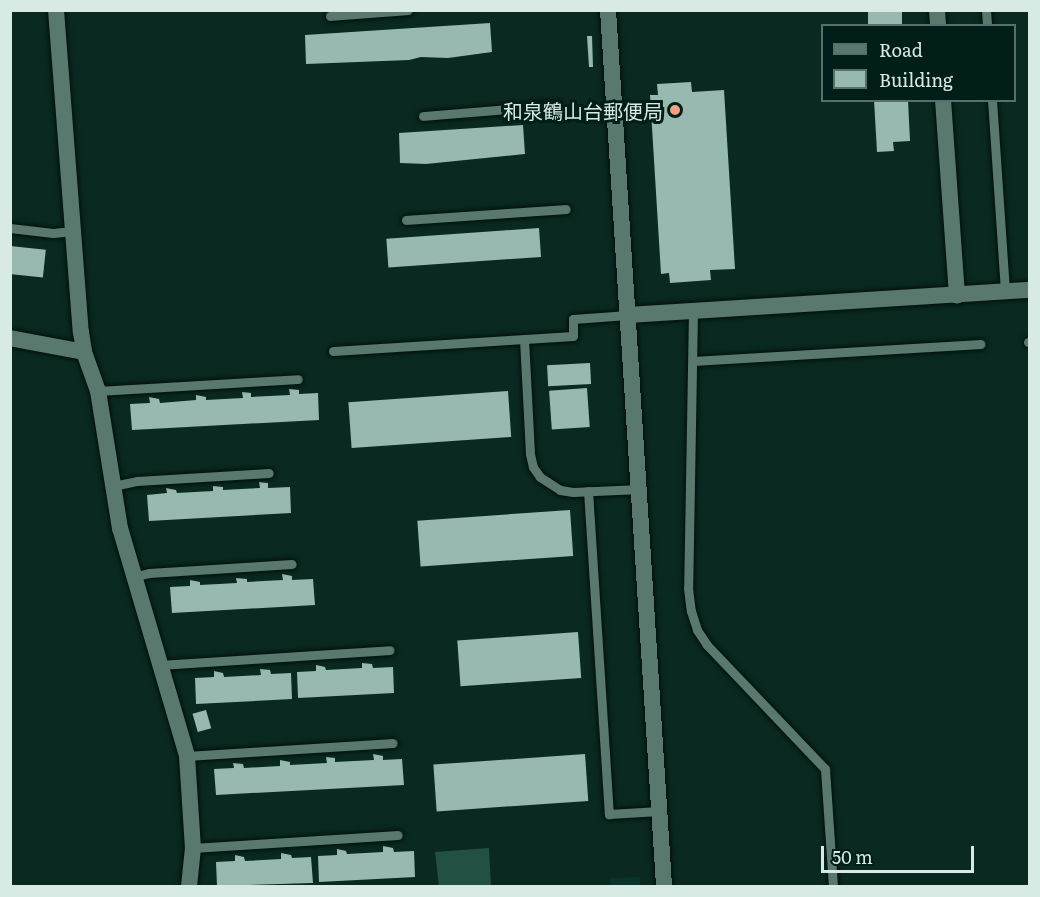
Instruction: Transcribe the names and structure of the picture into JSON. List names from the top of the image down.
{
  "places": ["和泉鶴山台郵便局"],
  "legend": ["Road", "Building"],
  "scale_bar": "50 m"
}
